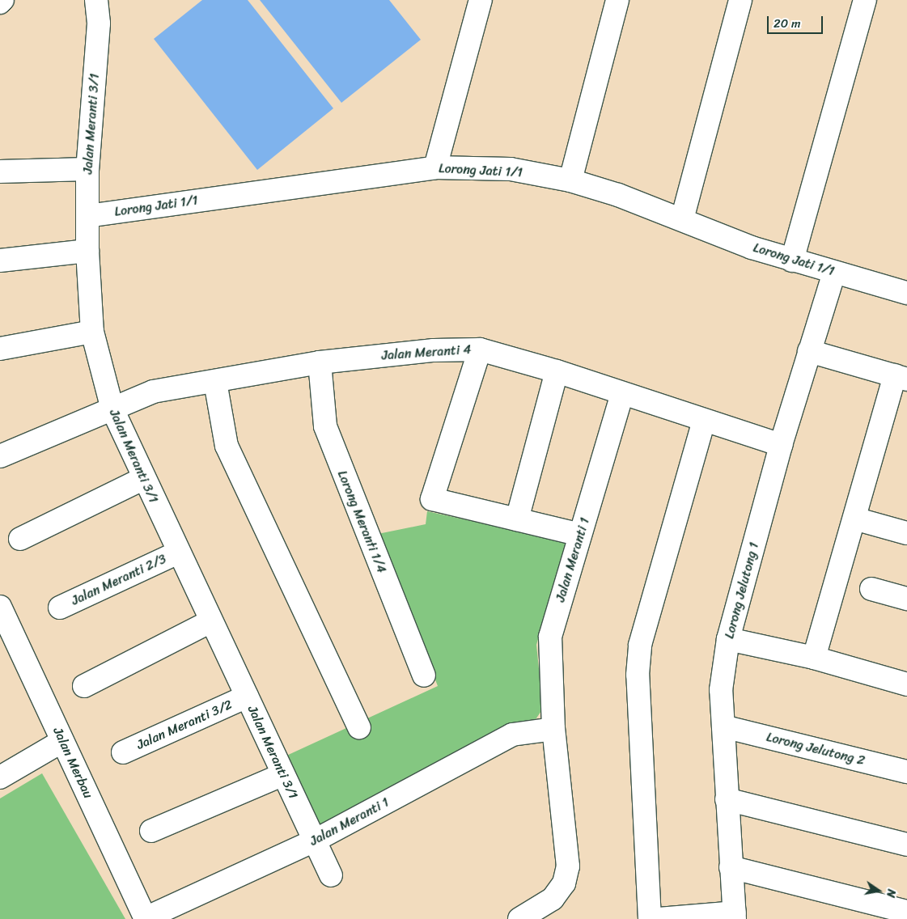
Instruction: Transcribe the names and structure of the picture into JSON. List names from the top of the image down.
{
  "streets": {
    "street": [
      "Jalan Meranti 3/1",
      "Lorong Jati 1/1",
      "Jalan Meranti 4",
      "Lorong Meranti 1/4",
      "Jalan Meranti 1",
      "Jalan Meranti 2/3",
      "Lorong Jelutong 1",
      "Jalan Meranti 3/2",
      "Lorong Jelutong 2",
      "Jalan Merbau"
    ]
  },
  "crossings": [
    ["Jalan Meranti 3/1", "Lorong Jati 1/1"],
    ["Jalan Meranti 3/1", "Jalan Meranti 4"],
    ["Jalan Meranti 3/1", "Jalan Meranti 1"],
    ["Jalan Meranti 3/1", "Jalan Meranti 2/3"],
    ["Jalan Meranti 3/1", "Jalan Meranti 3/2"],
    ["Lorong Jati 1/1", "Lorong Jelutong 1"],
    ["Jalan Meranti 4", "Lorong Meranti 1/4"],
    ["Jalan Meranti 4", "Jalan Meranti 1"],
    ["Jalan Meranti 4", "Lorong Jelutong 1"],
    ["Jalan Meranti 1", "Jalan Merbau"],
    ["Lorong Jelutong 1", "Lorong Jelutong 2"]
  ],
  "scale_bar": "20 m",
  "north": "right"
}
